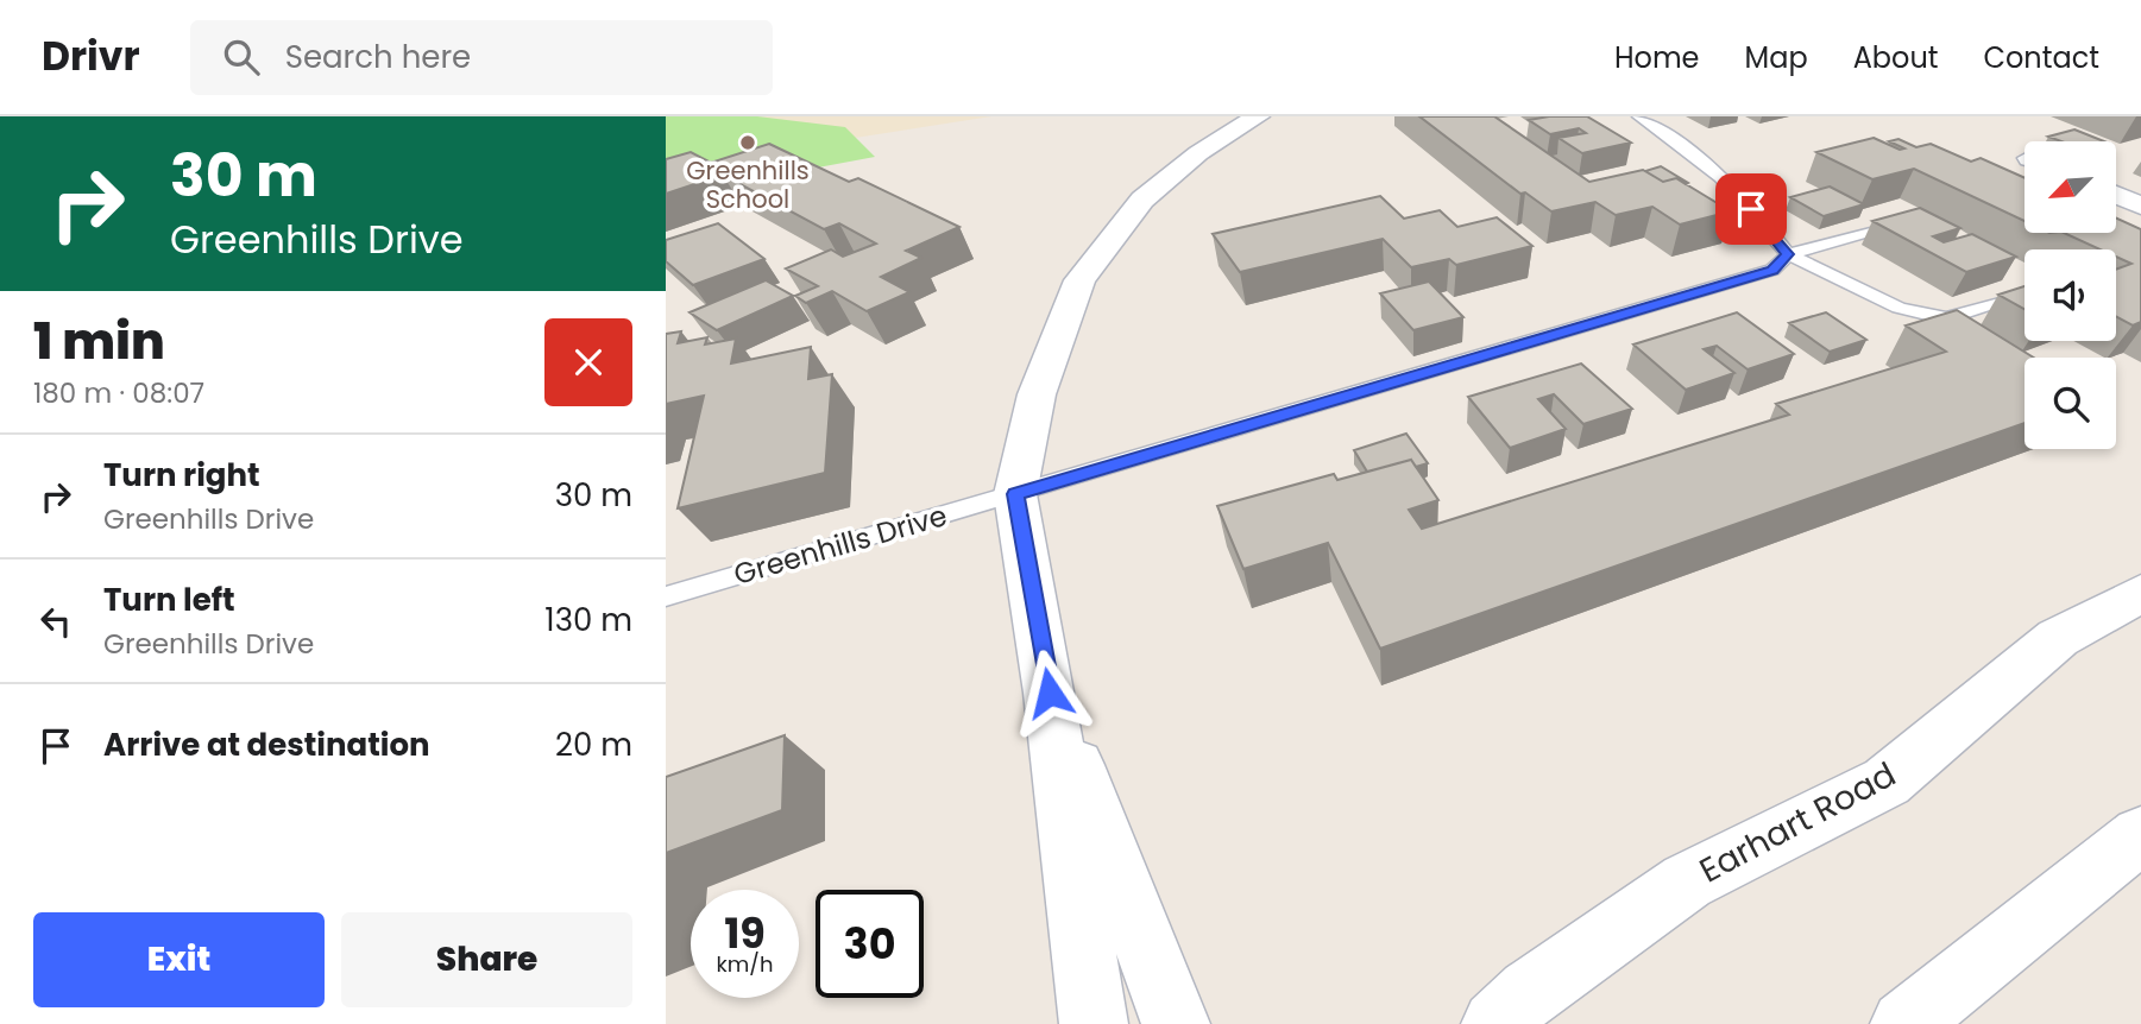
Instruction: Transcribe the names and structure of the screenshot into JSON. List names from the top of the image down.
{
  "streets": {
    "street": ["Earhart Road"],
    "lane": ["Greenhills Drive"]
  },
  "places": ["Greenhills School"],
  "north": "bottom left",
  "page": {
    "header": "Drivr",
    "search": "Search here",
    "nav": [
      "Home",
      "Map",
      "About",
      "Contact"
    ],
    "turn": ["30 m", "Greenhills Drive"],
    "heading": ["1 min", "180 m · 08:07"],
    "list": [
      {
        "name": "Turn right",
        "note": "Greenhills Drive",
        "value": "30 m"
      },
      {
        "name": "Turn left",
        "note": "Greenhills Drive",
        "value": "130 m"
      },
      {
        "name": "Arrive at destination",
        "value": "20 m"
      }
    ],
    "speed": "19 km/h",
    "limit": "30",
    "buttons": ["Exit", "Share"]
  }
}
